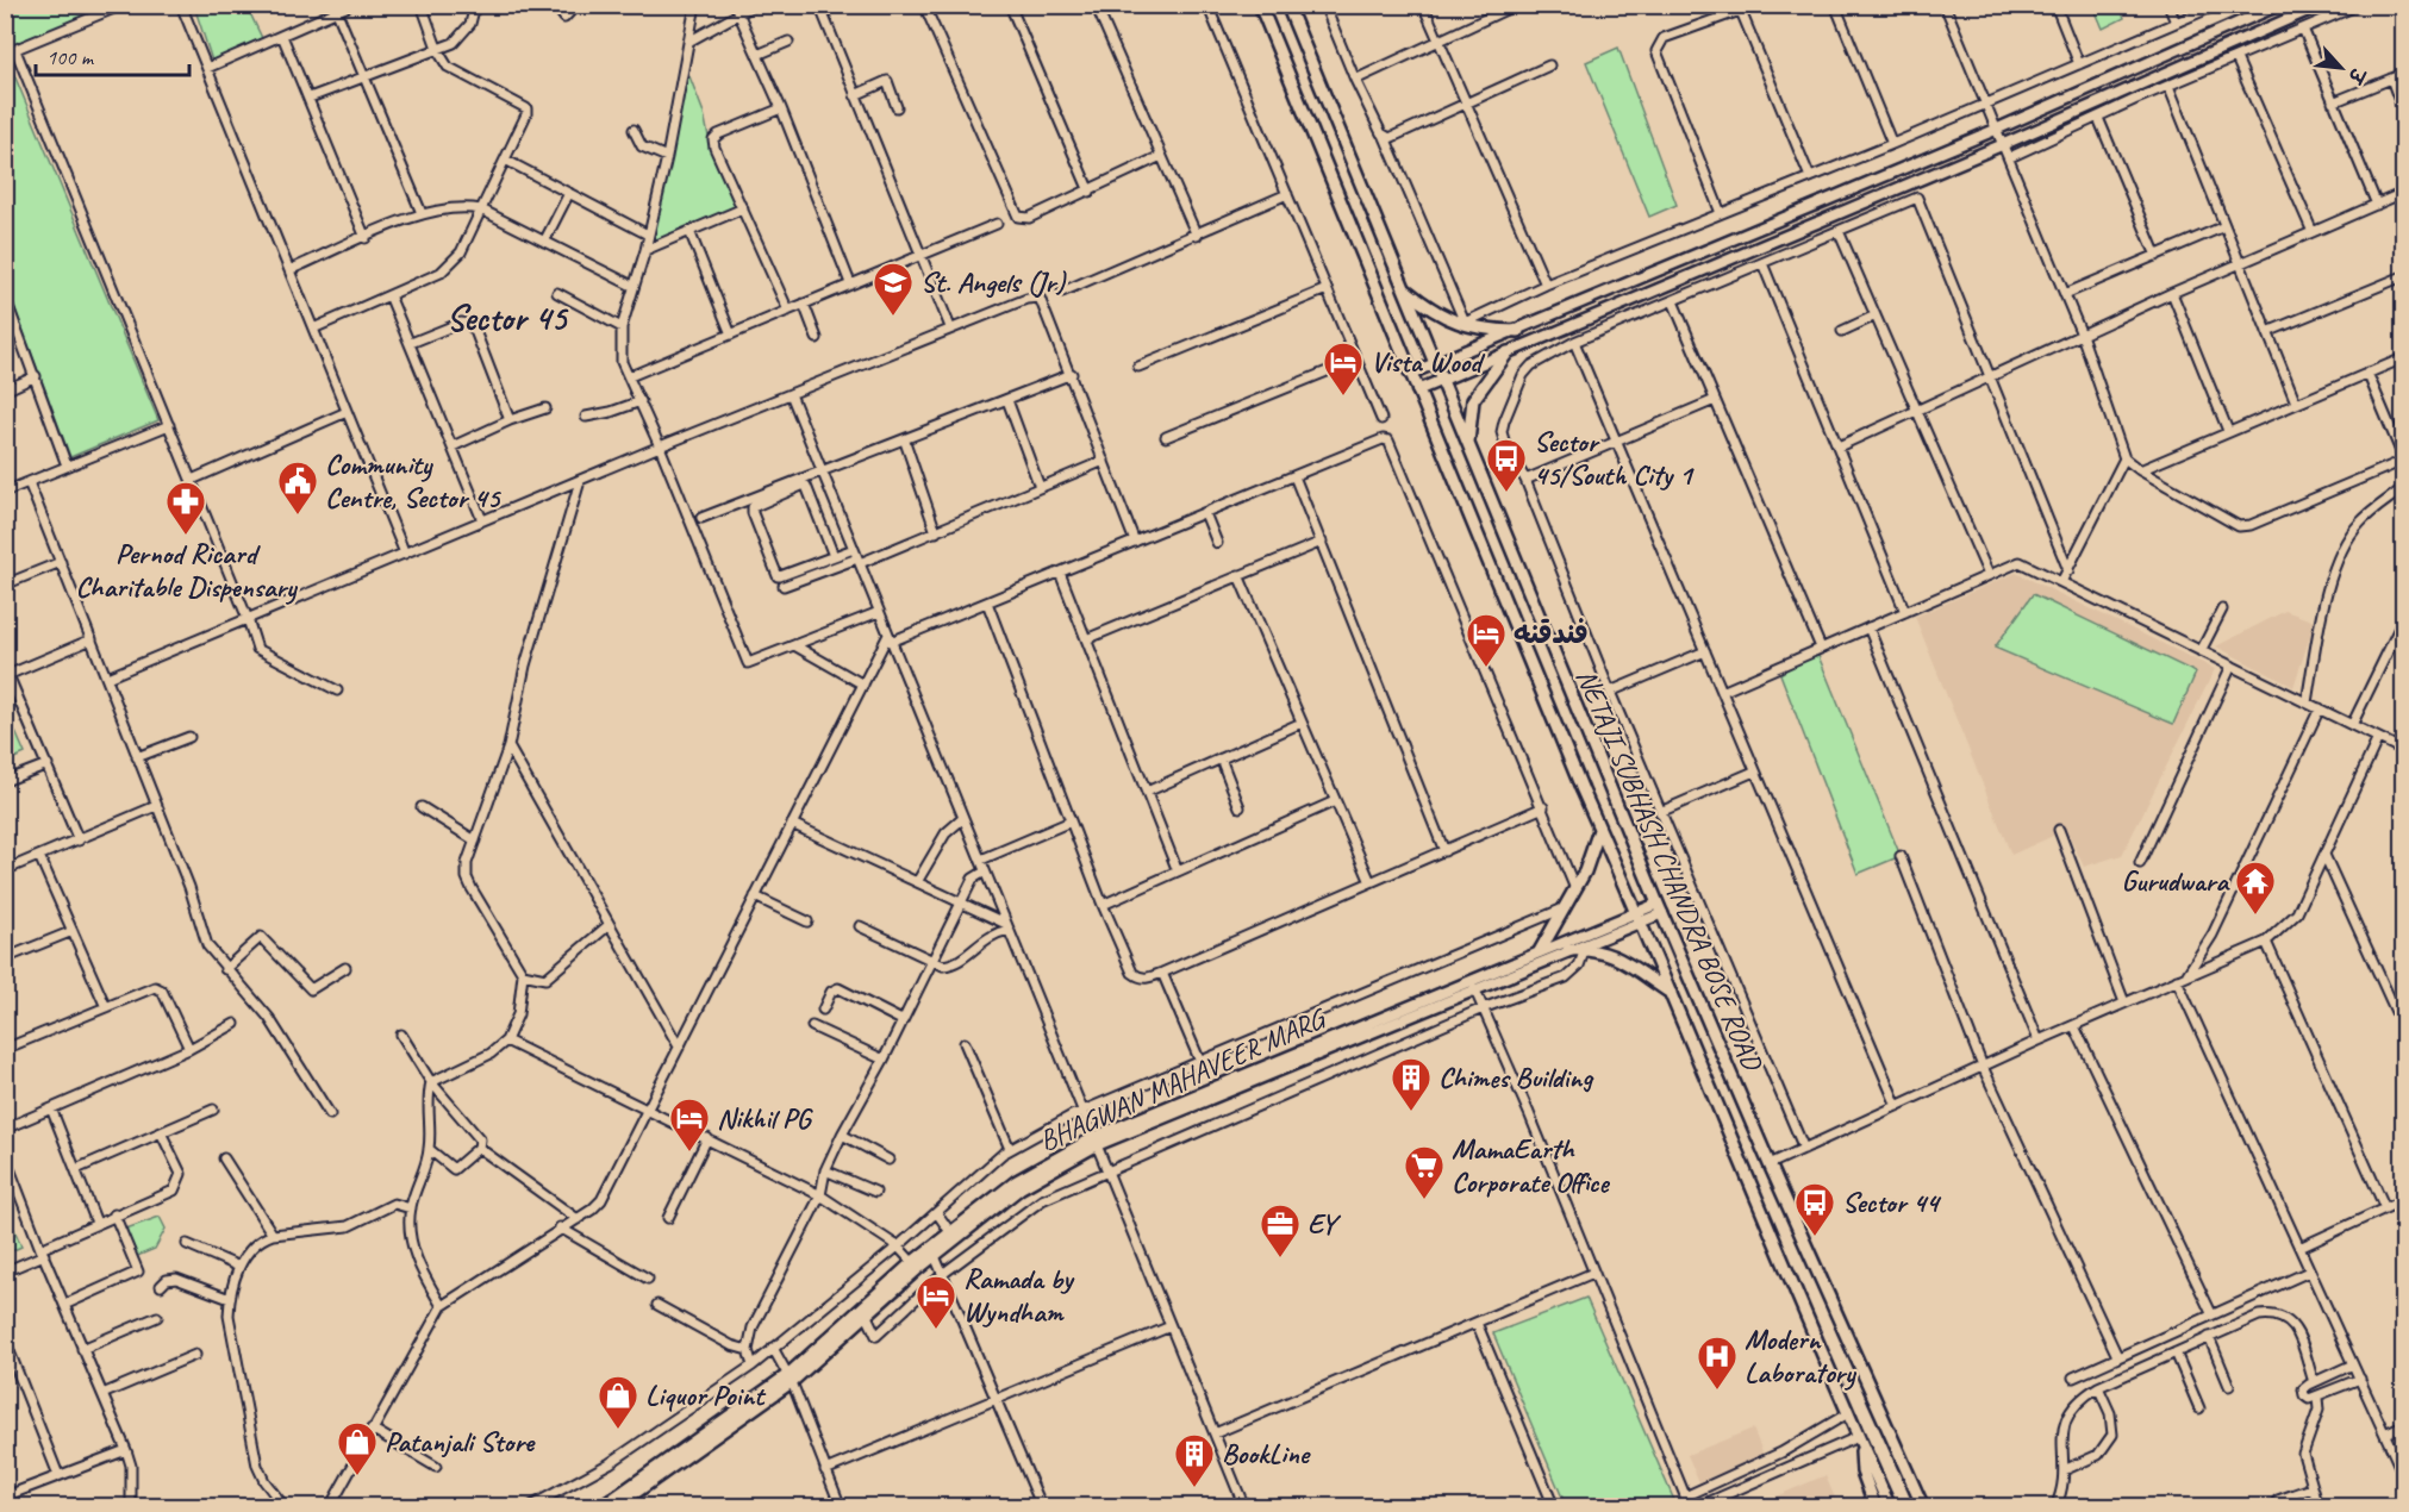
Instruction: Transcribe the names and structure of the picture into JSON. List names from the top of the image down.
{
  "streets": {
    "main road": ["NETAJI SUBHASH CHANDRA BOSE ROAD"],
    "street": ["BHAGWAN MAHAVEER MARG"]
  },
  "crossings": [
    ["NETAJI SUBHASH CHANDRA BOSE ROAD", "BHAGWAN MAHAVEER MARG"]
  ],
  "districts": ["Sector 45"],
  "places": {
    "school or university": ["St. Angels (Jr)"],
    "hotel": [
      "Vista Wood",
      "فندقنه",
      "Nikhil PG",
      "Ramada by Wyndham"
    ],
    "bus stop": ["Sector 45/South City 1", "Sector 44"],
    "public building": ["Community Centre, Sector 45"],
    "pharmacy": ["Pernod Ricard Charitable Dispensary"],
    "temple": ["Gurudwara"],
    "building": ["Chimes Building", "BookLine"],
    "supermarket": ["MamaEarth Corporate Office"],
    "office": ["EY"],
    "hospital": ["Modern Laboratory"],
    "shop": ["Liquor Point", "Patanjali Store"]
  },
  "scale_bar": "100 m",
  "north": "bottom right"
}
